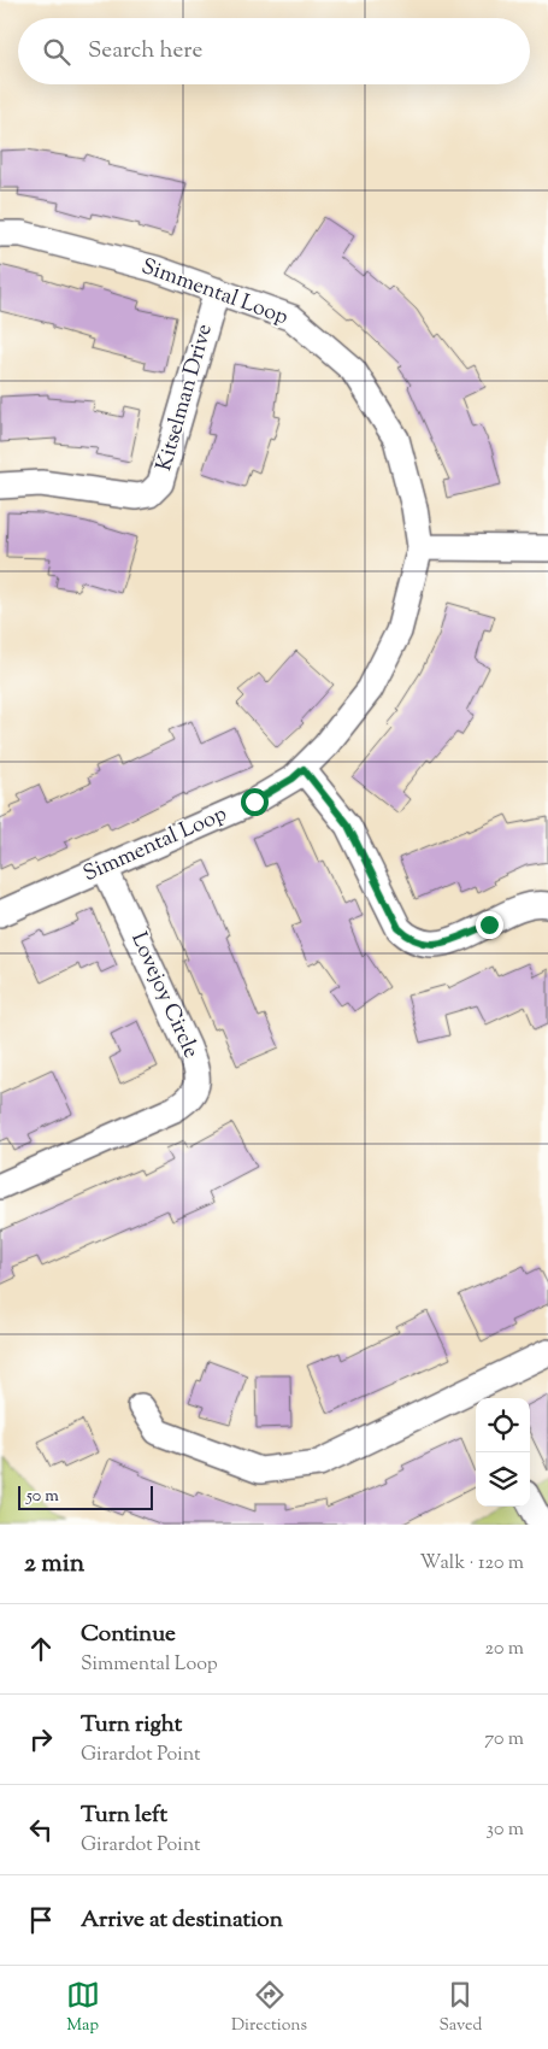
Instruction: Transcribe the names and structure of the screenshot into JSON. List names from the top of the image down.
{
  "streets": {
    "street": ["Simmental Loop", "Kitselman Drive", "Lovejoy Circle"]
  },
  "crossings": [
    ["Simmental Loop", "Kitselman Drive"],
    ["Simmental Loop", "Lovejoy Circle"]
  ],
  "scale_bar": "50 m",
  "page": {
    "search": "Search here",
    "scale": "50 m",
    "heading": ["2 min", "Walk · 120 m"],
    "list": [
      ["Continue", "Simmental Loop", "20 m"],
      ["Turn right", "Girardot Point", "70 m"],
      ["Turn left", "Girardot Point", "30 m"],
      "Arrive at destination"
    ],
    "nav": ["Map", "Directions", "Saved"]
  }
}
